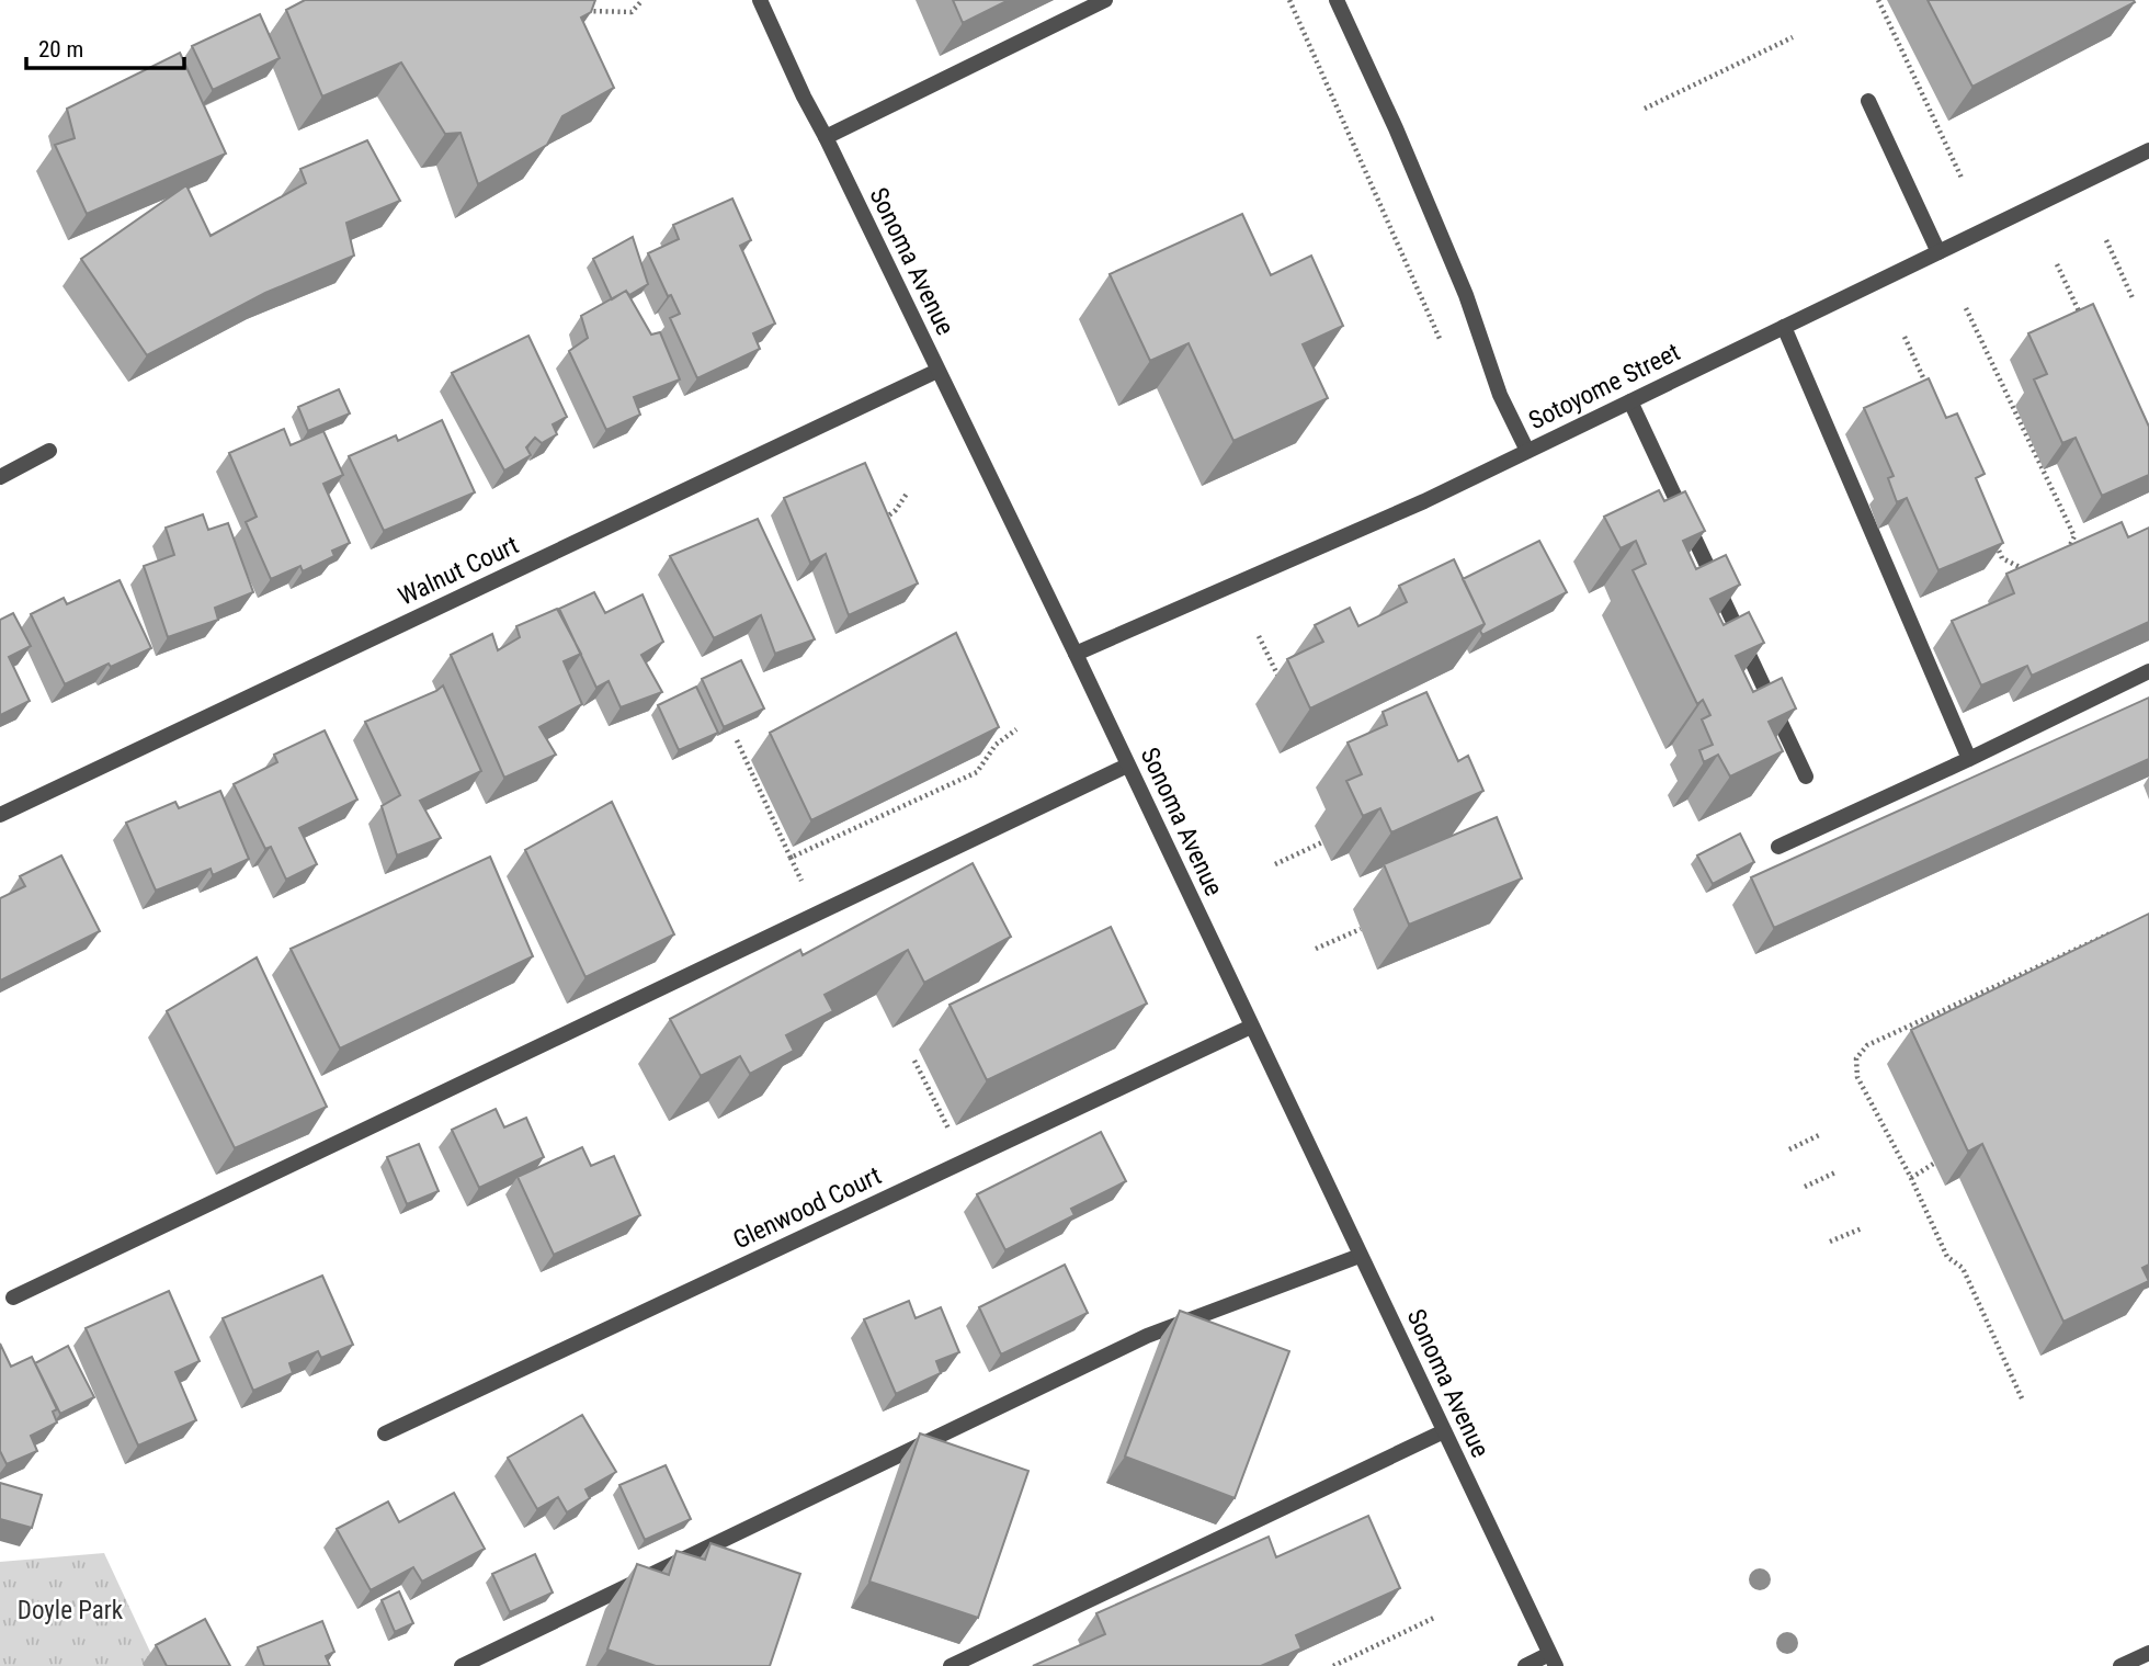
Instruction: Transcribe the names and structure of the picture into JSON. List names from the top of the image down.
{
  "streets": {
    "street": [
      "Sonoma Avenue",
      "Sotoyome Street",
      "Walnut Court",
      "Glenwood Court"
    ]
  },
  "crossings": [
    ["Sonoma Avenue", "Sotoyome Street"],
    ["Sonoma Avenue", "Walnut Court"],
    ["Sonoma Avenue", "Glenwood Court"]
  ],
  "parks": ["Doyle Park"],
  "scale_bar": "20 m"
}
